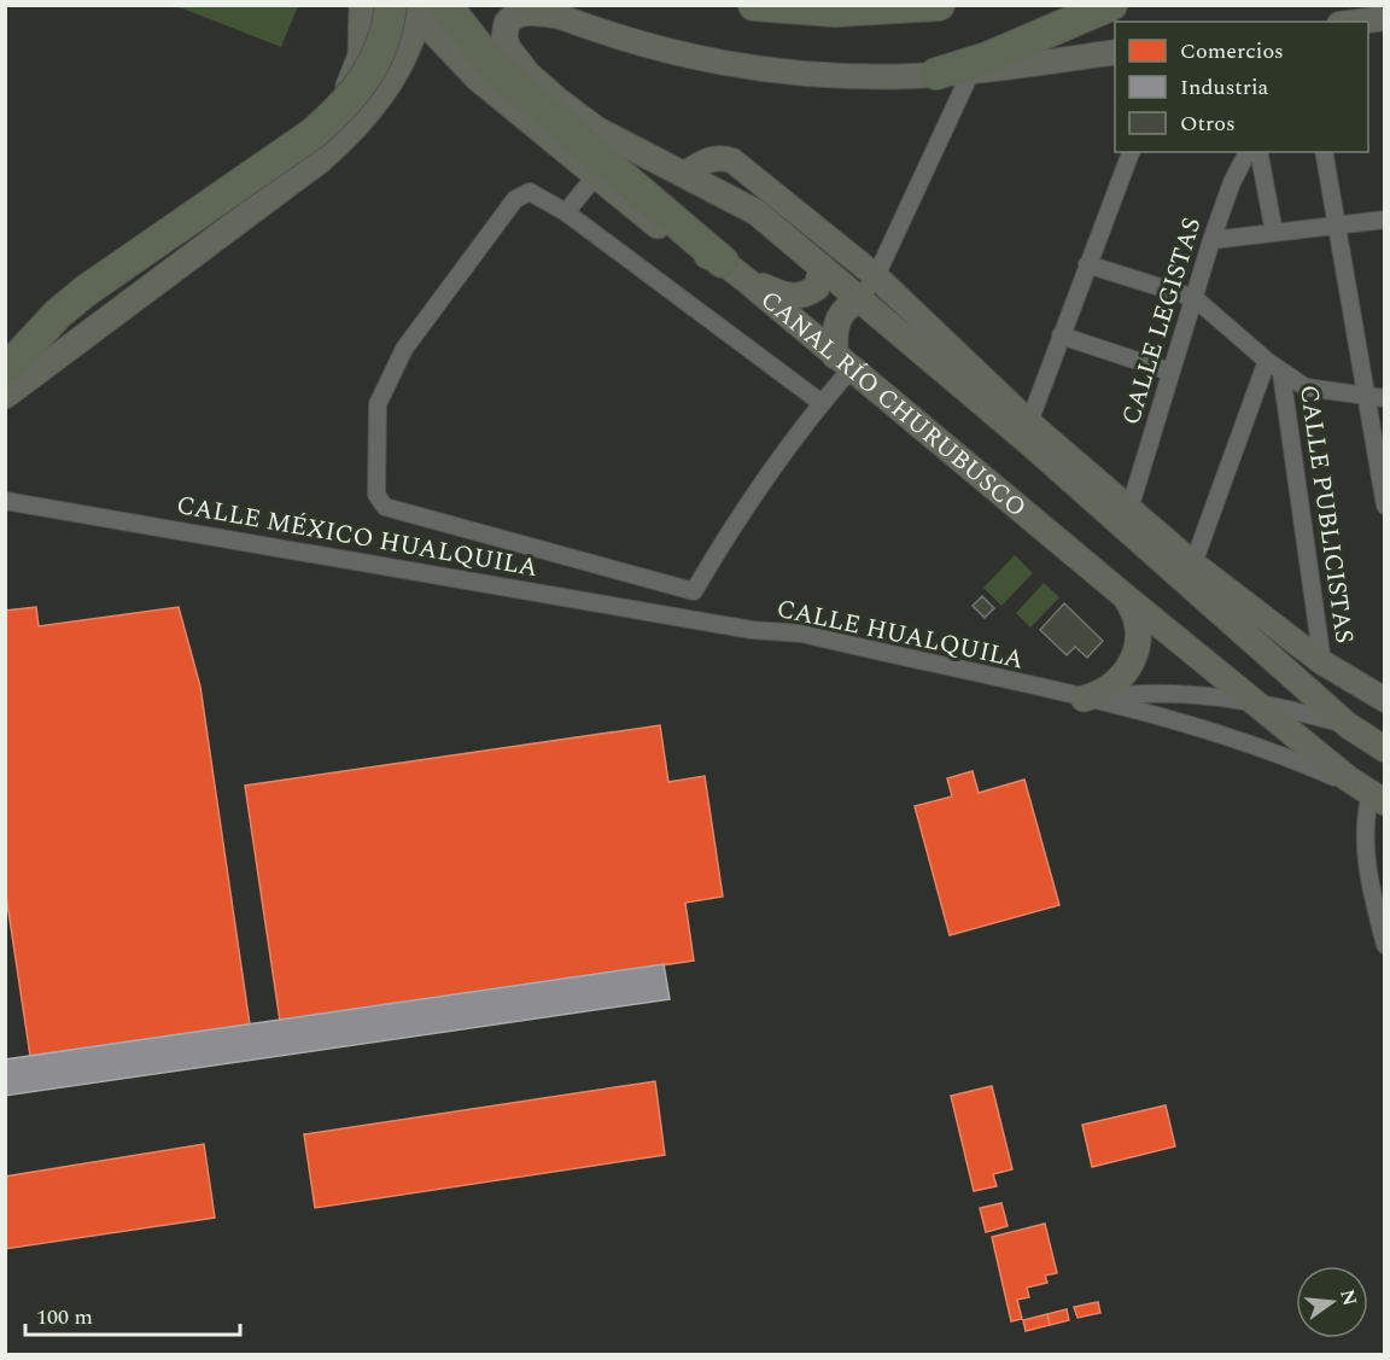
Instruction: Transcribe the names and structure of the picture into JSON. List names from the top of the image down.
{
  "streets": {
    "main road": ["CANAL RÍO CHURUBUSCO"],
    "street": [
      "CALLE LEGISTAS",
      "CALLE PUBLICISTAS",
      "CALLE MÉXICO HUALQUILA",
      "CALLE HUALQUILA"
    ]
  },
  "crossings": [
    ["CANAL RÍO CHURUBUSCO", "CALLE HUALQUILA"],
    ["CALLE MÉXICO HUALQUILA", "CALLE HUALQUILA"]
  ],
  "legend": ["Comercios", "Industria", "Otros"],
  "scale_bar": "100 m",
  "north": "right"
}
